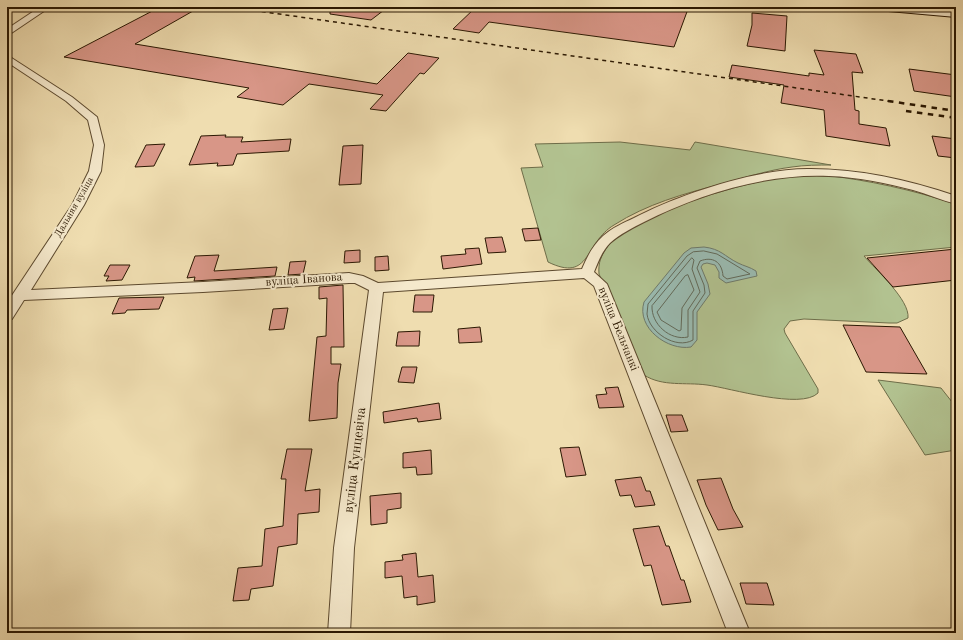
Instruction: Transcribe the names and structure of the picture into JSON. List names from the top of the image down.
{
  "streets": {
    "street": [
      "Дальняя вуліца",
      "вуліца Іванова",
      "вуліца Бельчанкі",
      "вуліца Кунцевіча"
    ]
  },
  "crossings": [
    ["Дальняя вуліца", "вуліца Іванова"],
    ["вуліца Іванова", "вуліца Кунцевіча"]
  ]
}
